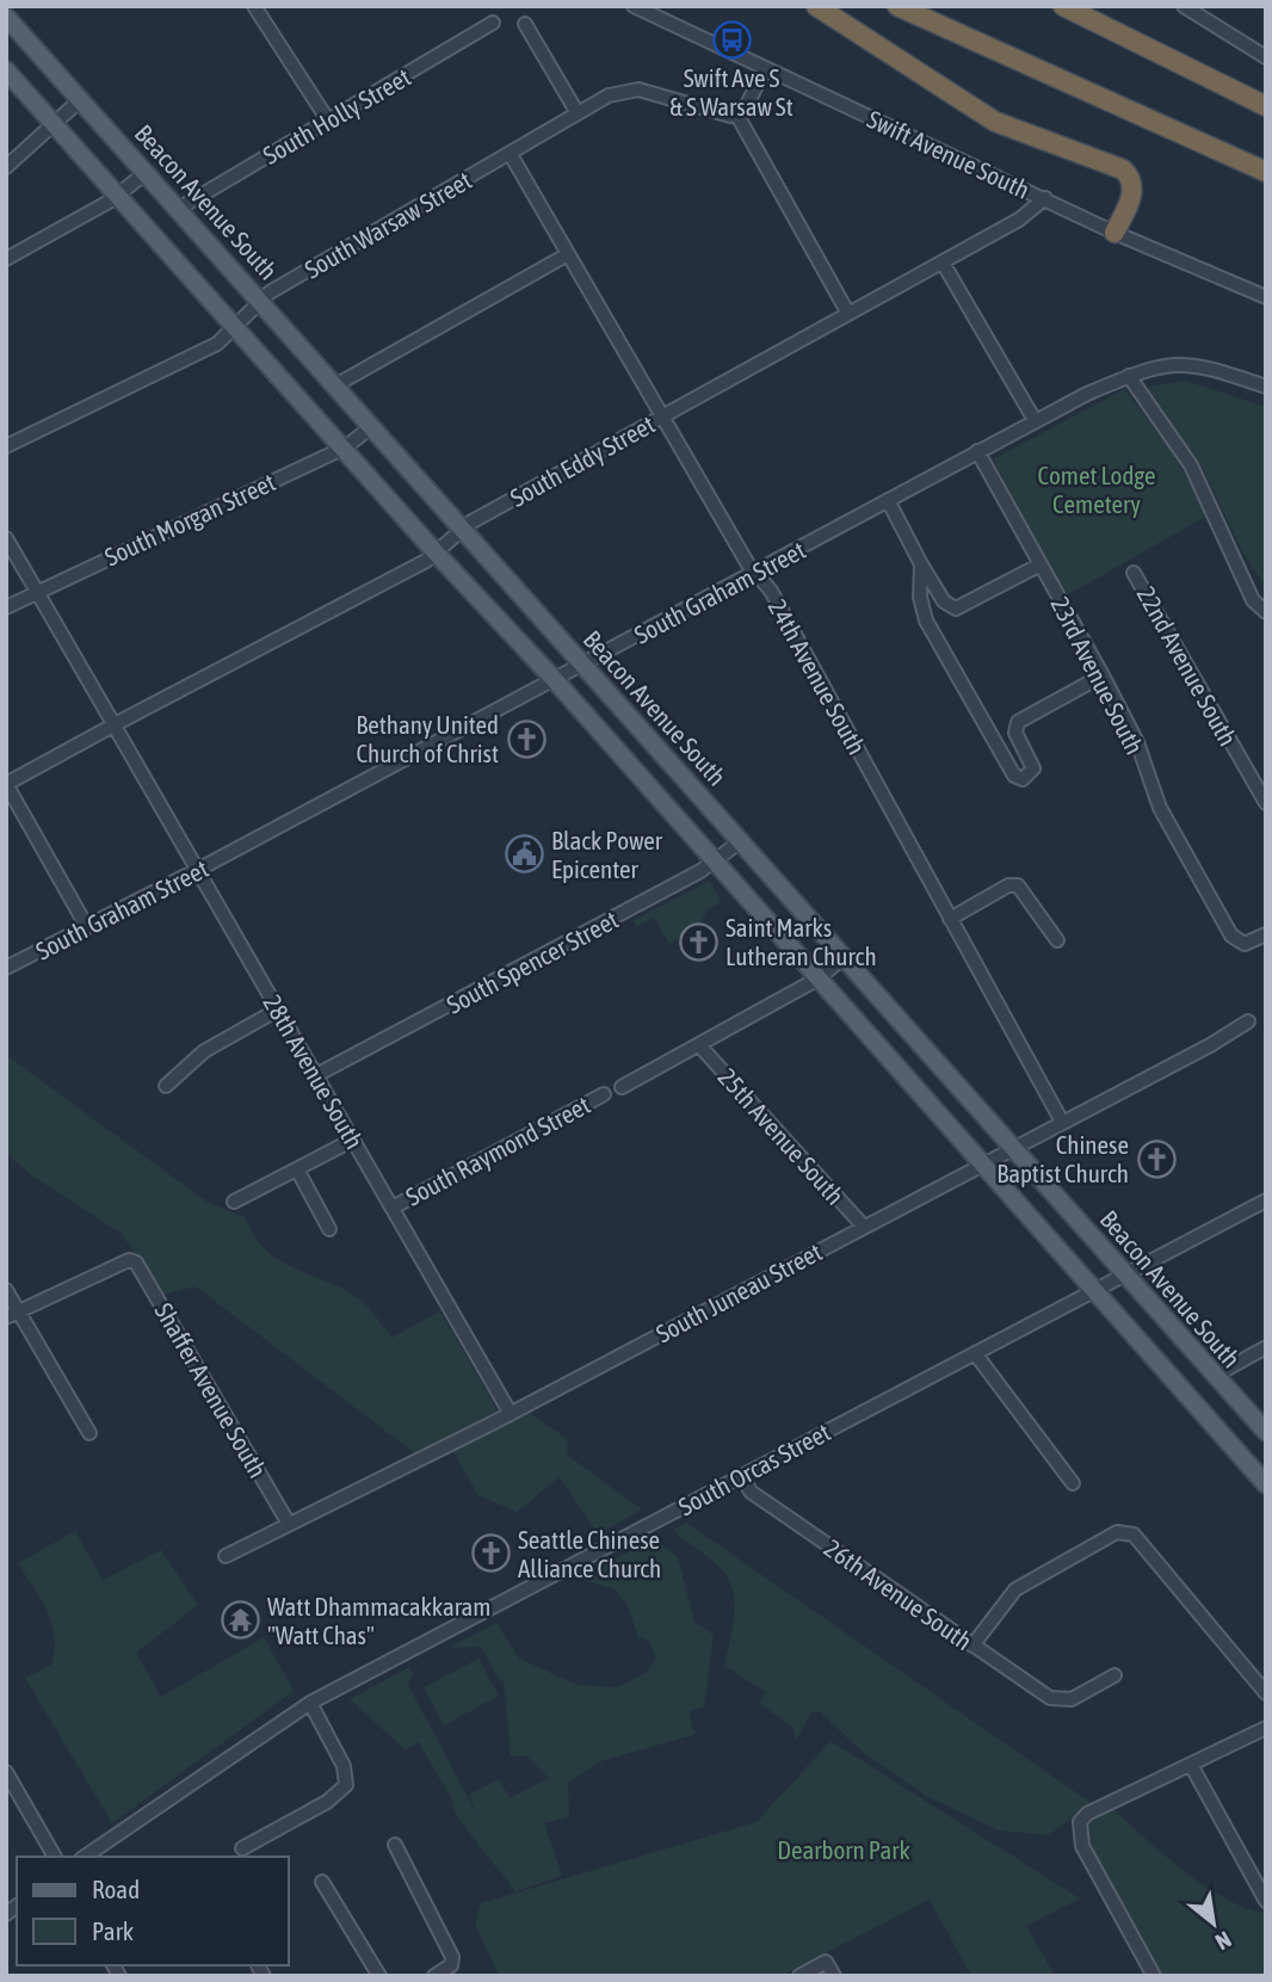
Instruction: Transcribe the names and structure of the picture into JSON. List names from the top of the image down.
{
  "streets": {
    "main road": ["Beacon Avenue South"],
    "street": [
      "South Holly Street",
      "Swift Avenue South",
      "South Warsaw Street",
      "South Eddy Street",
      "South Morgan Street",
      "South Graham Street",
      "22nd Avenue South",
      "23rd Avenue South",
      "24th Avenue South",
      "South Spencer Street",
      "28th Avenue South",
      "25th Avenue South",
      "South Raymond Street",
      "South Juneau Street",
      "Shaffer Avenue South",
      "South Orcas Street",
      "26th Avenue South"
    ]
  },
  "crossings": [
    ["South Holly Street", "Beacon Avenue South"],
    ["Swift Avenue South", "South Eddy Street"],
    ["Beacon Avenue South", "South Warsaw Street"],
    ["Beacon Avenue South", "South Eddy Street"],
    ["Beacon Avenue South", "South Morgan Street"],
    ["Beacon Avenue South", "South Graham Street"],
    ["Beacon Avenue South", "South Spencer Street"],
    ["Beacon Avenue South", "South Raymond Street"],
    ["Beacon Avenue South", "South Juneau Street"],
    ["Beacon Avenue South", "South Orcas Street"],
    ["South Warsaw Street", "24th Avenue South"],
    ["South Eddy Street", "24th Avenue South"],
    ["South Eddy Street", "28th Avenue South"],
    ["South Morgan Street", "28th Avenue South"],
    ["South Graham Street", "23rd Avenue South"],
    ["South Graham Street", "24th Avenue South"],
    ["South Graham Street", "28th Avenue South"],
    ["24th Avenue South", "South Juneau Street"],
    ["South Spencer Street", "28th Avenue South"],
    ["28th Avenue South", "South Raymond Street"],
    ["28th Avenue South", "South Juneau Street"],
    ["25th Avenue South", "South Raymond Street"],
    ["25th Avenue South", "South Juneau Street"],
    ["South Juneau Street", "Shaffer Avenue South"],
    ["South Orcas Street", "26th Avenue South"]
  ],
  "parks": ["Comet Lodge Cemetery", "Dearborn Park"],
  "places": {
    "bus stop": ["Swift Ave S & S Warsaw St"],
    "church": [
      "Bethany United Church of Christ",
      "Saint Marks Lutheran Church",
      "Chinese Baptist Church",
      "Seattle Chinese Alliance Church"
    ],
    "public building": ["Black Power Epicenter"],
    "temple": ["Watt Dhammacakkaram \"Watt Chas\""]
  },
  "legend": ["Road", "Park"],
  "north": "bottom right"
}
